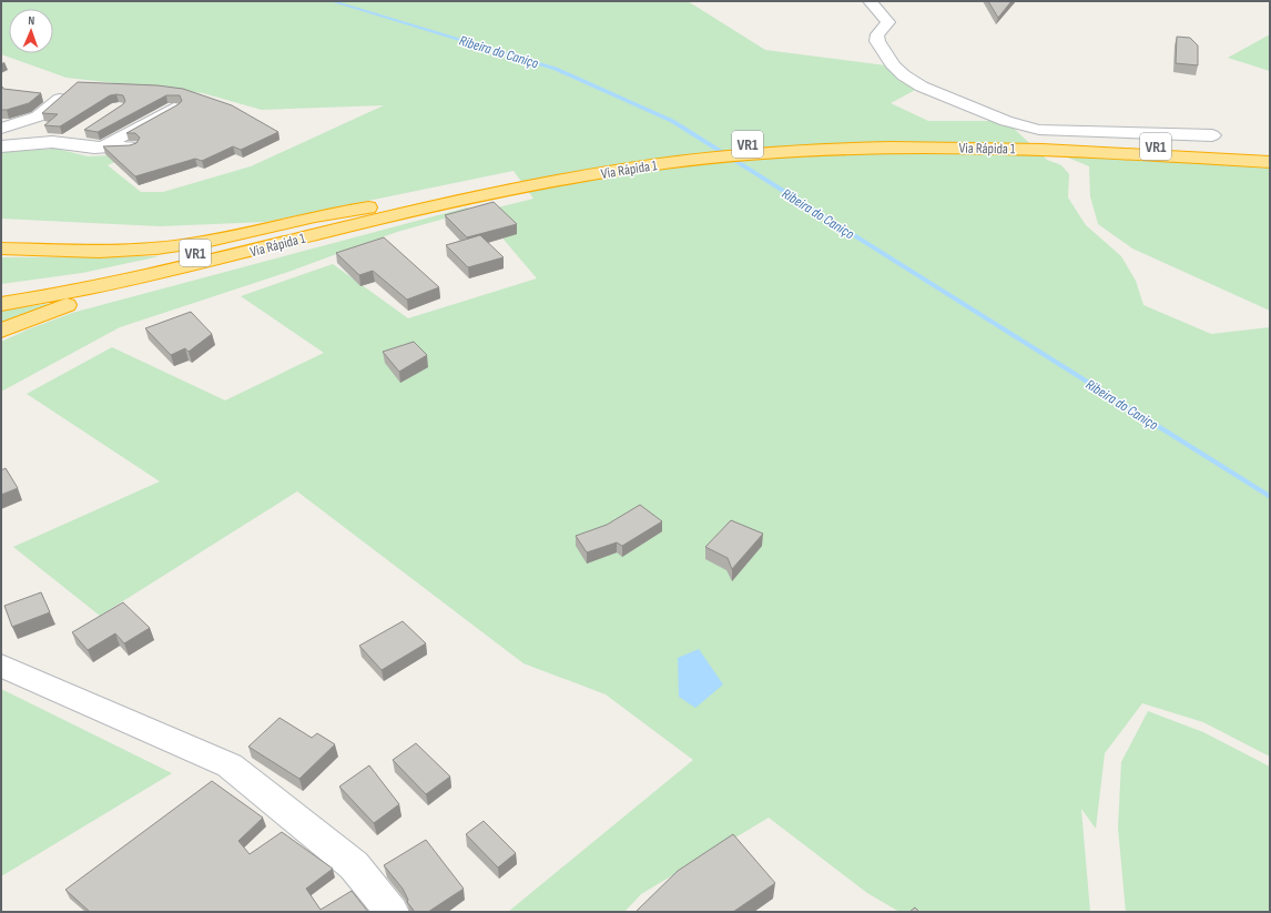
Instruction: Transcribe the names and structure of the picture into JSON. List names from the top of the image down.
{
  "streets": {
    "highway": ["VR1", "Via Rápida 1"]
  },
  "water": ["Ribeira do Caniço"],
  "north": "top"
}
